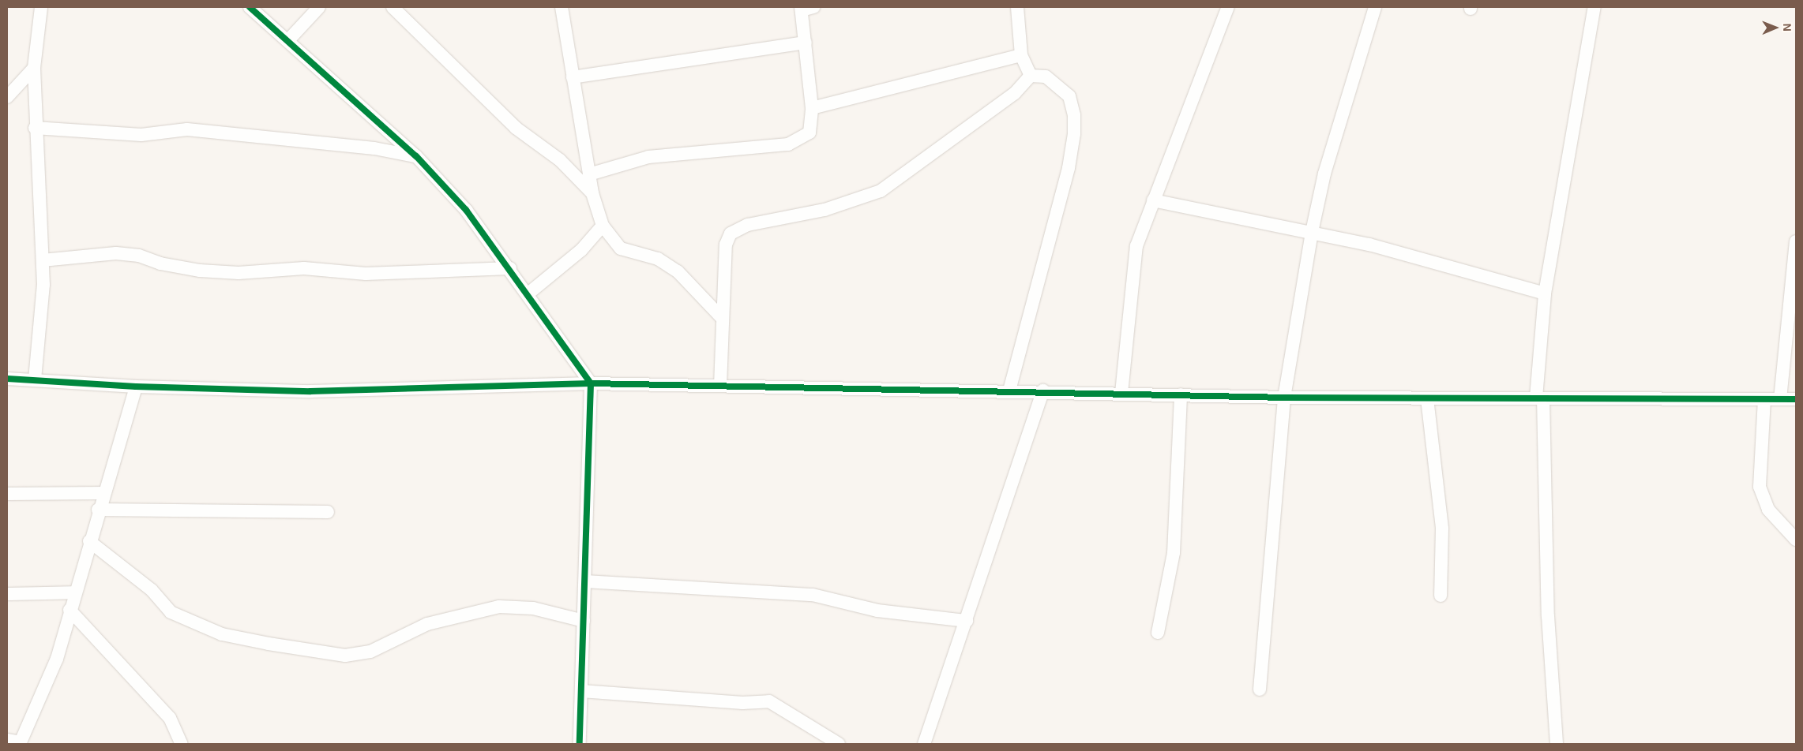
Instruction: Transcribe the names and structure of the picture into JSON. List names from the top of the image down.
{
  "north": "right"
}
